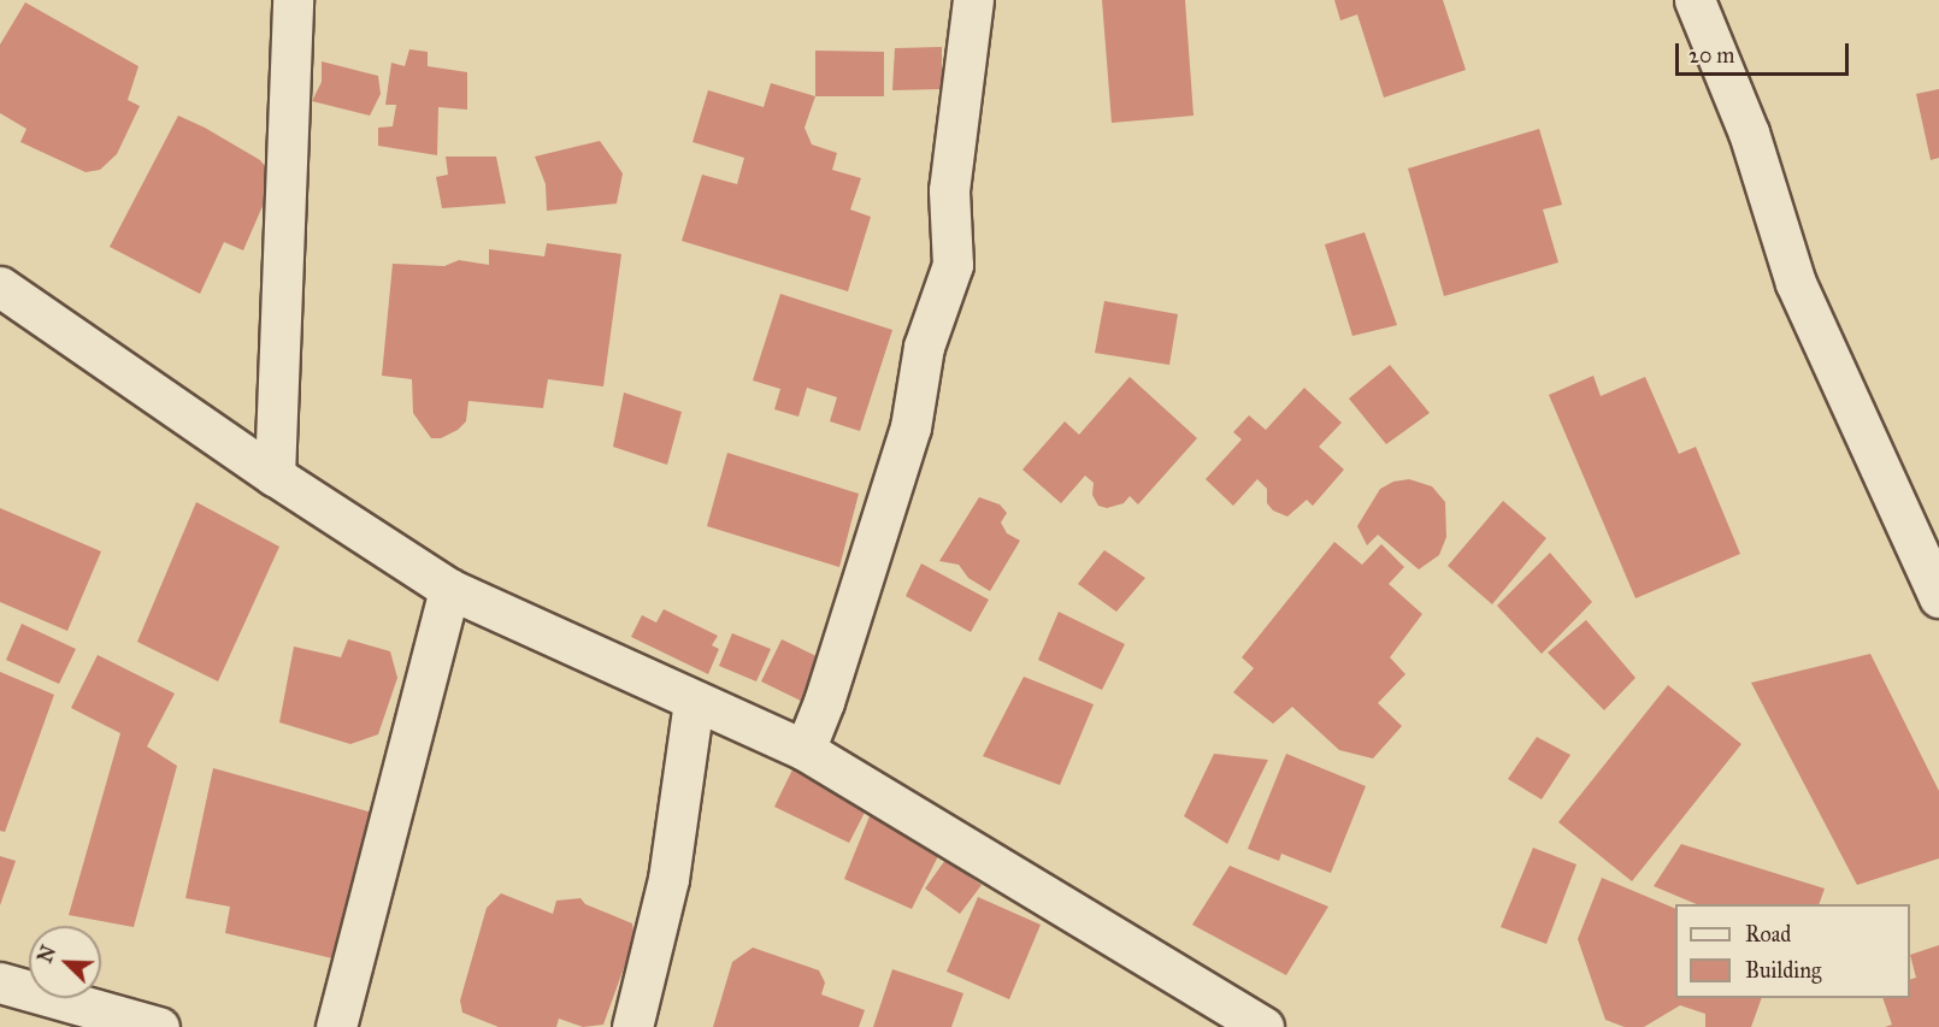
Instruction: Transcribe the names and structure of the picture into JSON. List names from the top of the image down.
{
  "legend": ["Road", "Building"],
  "scale_bar": "20 m",
  "north": "top left"
}
